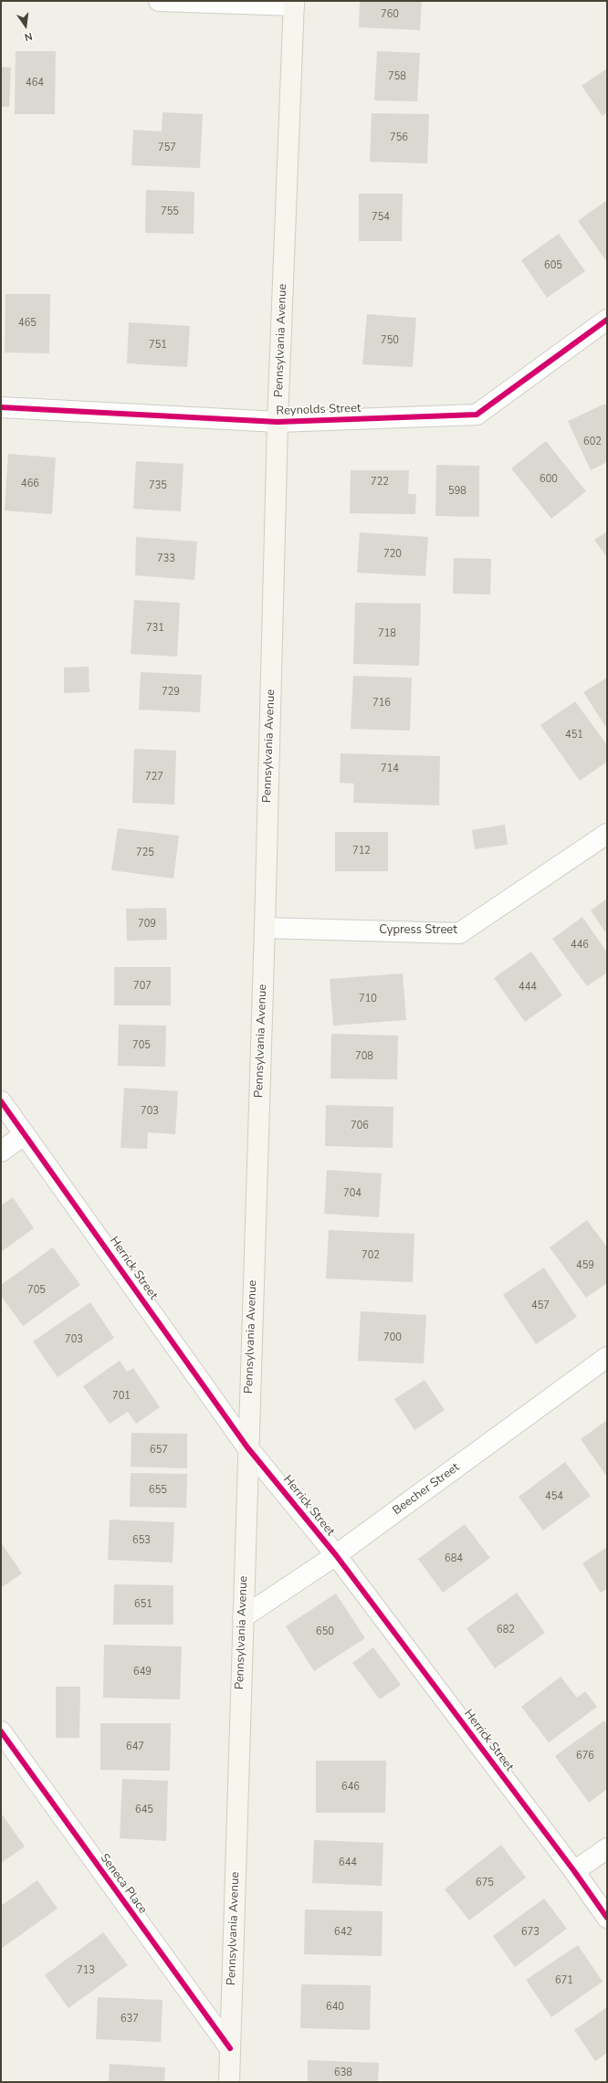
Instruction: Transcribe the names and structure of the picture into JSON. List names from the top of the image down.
{
  "streets": {
    "main road": ["Pennsylvania Avenue"],
    "street": [
      "Reynolds Street",
      "Cypress Street",
      "Herrick Street",
      "Beecher Street",
      "Seneca Place"
    ]
  },
  "crossings": [
    ["Pennsylvania Avenue", "Reynolds Street"],
    ["Pennsylvania Avenue", "Cypress Street"],
    ["Pennsylvania Avenue", "Herrick Street"],
    ["Pennsylvania Avenue", "Beecher Street"],
    ["Pennsylvania Avenue", "Seneca Place"],
    ["Herrick Street", "Beecher Street"]
  ],
  "house_numbers": [
    "760",
    "758",
    "464",
    "756",
    "757",
    "755",
    "754",
    "605",
    "465",
    "750",
    "751",
    "602",
    "600",
    "722",
    "466",
    "735",
    "598",
    "720",
    "733",
    "731",
    "718",
    "729",
    "716",
    "451",
    "714",
    "727",
    "712",
    "725",
    "709",
    "446",
    "707",
    "444",
    "710",
    "705",
    "708",
    "703",
    "706",
    "704",
    "702",
    "459",
    "705",
    "457",
    "700",
    "703",
    "701",
    "657",
    "655",
    "454",
    "653",
    "684",
    "651",
    "682",
    "650",
    "649",
    "647",
    "676",
    "646",
    "645",
    "644",
    "675",
    "642",
    "673",
    "713",
    "671",
    "640",
    "637",
    "638"
  ],
  "north": "bottom"
}
